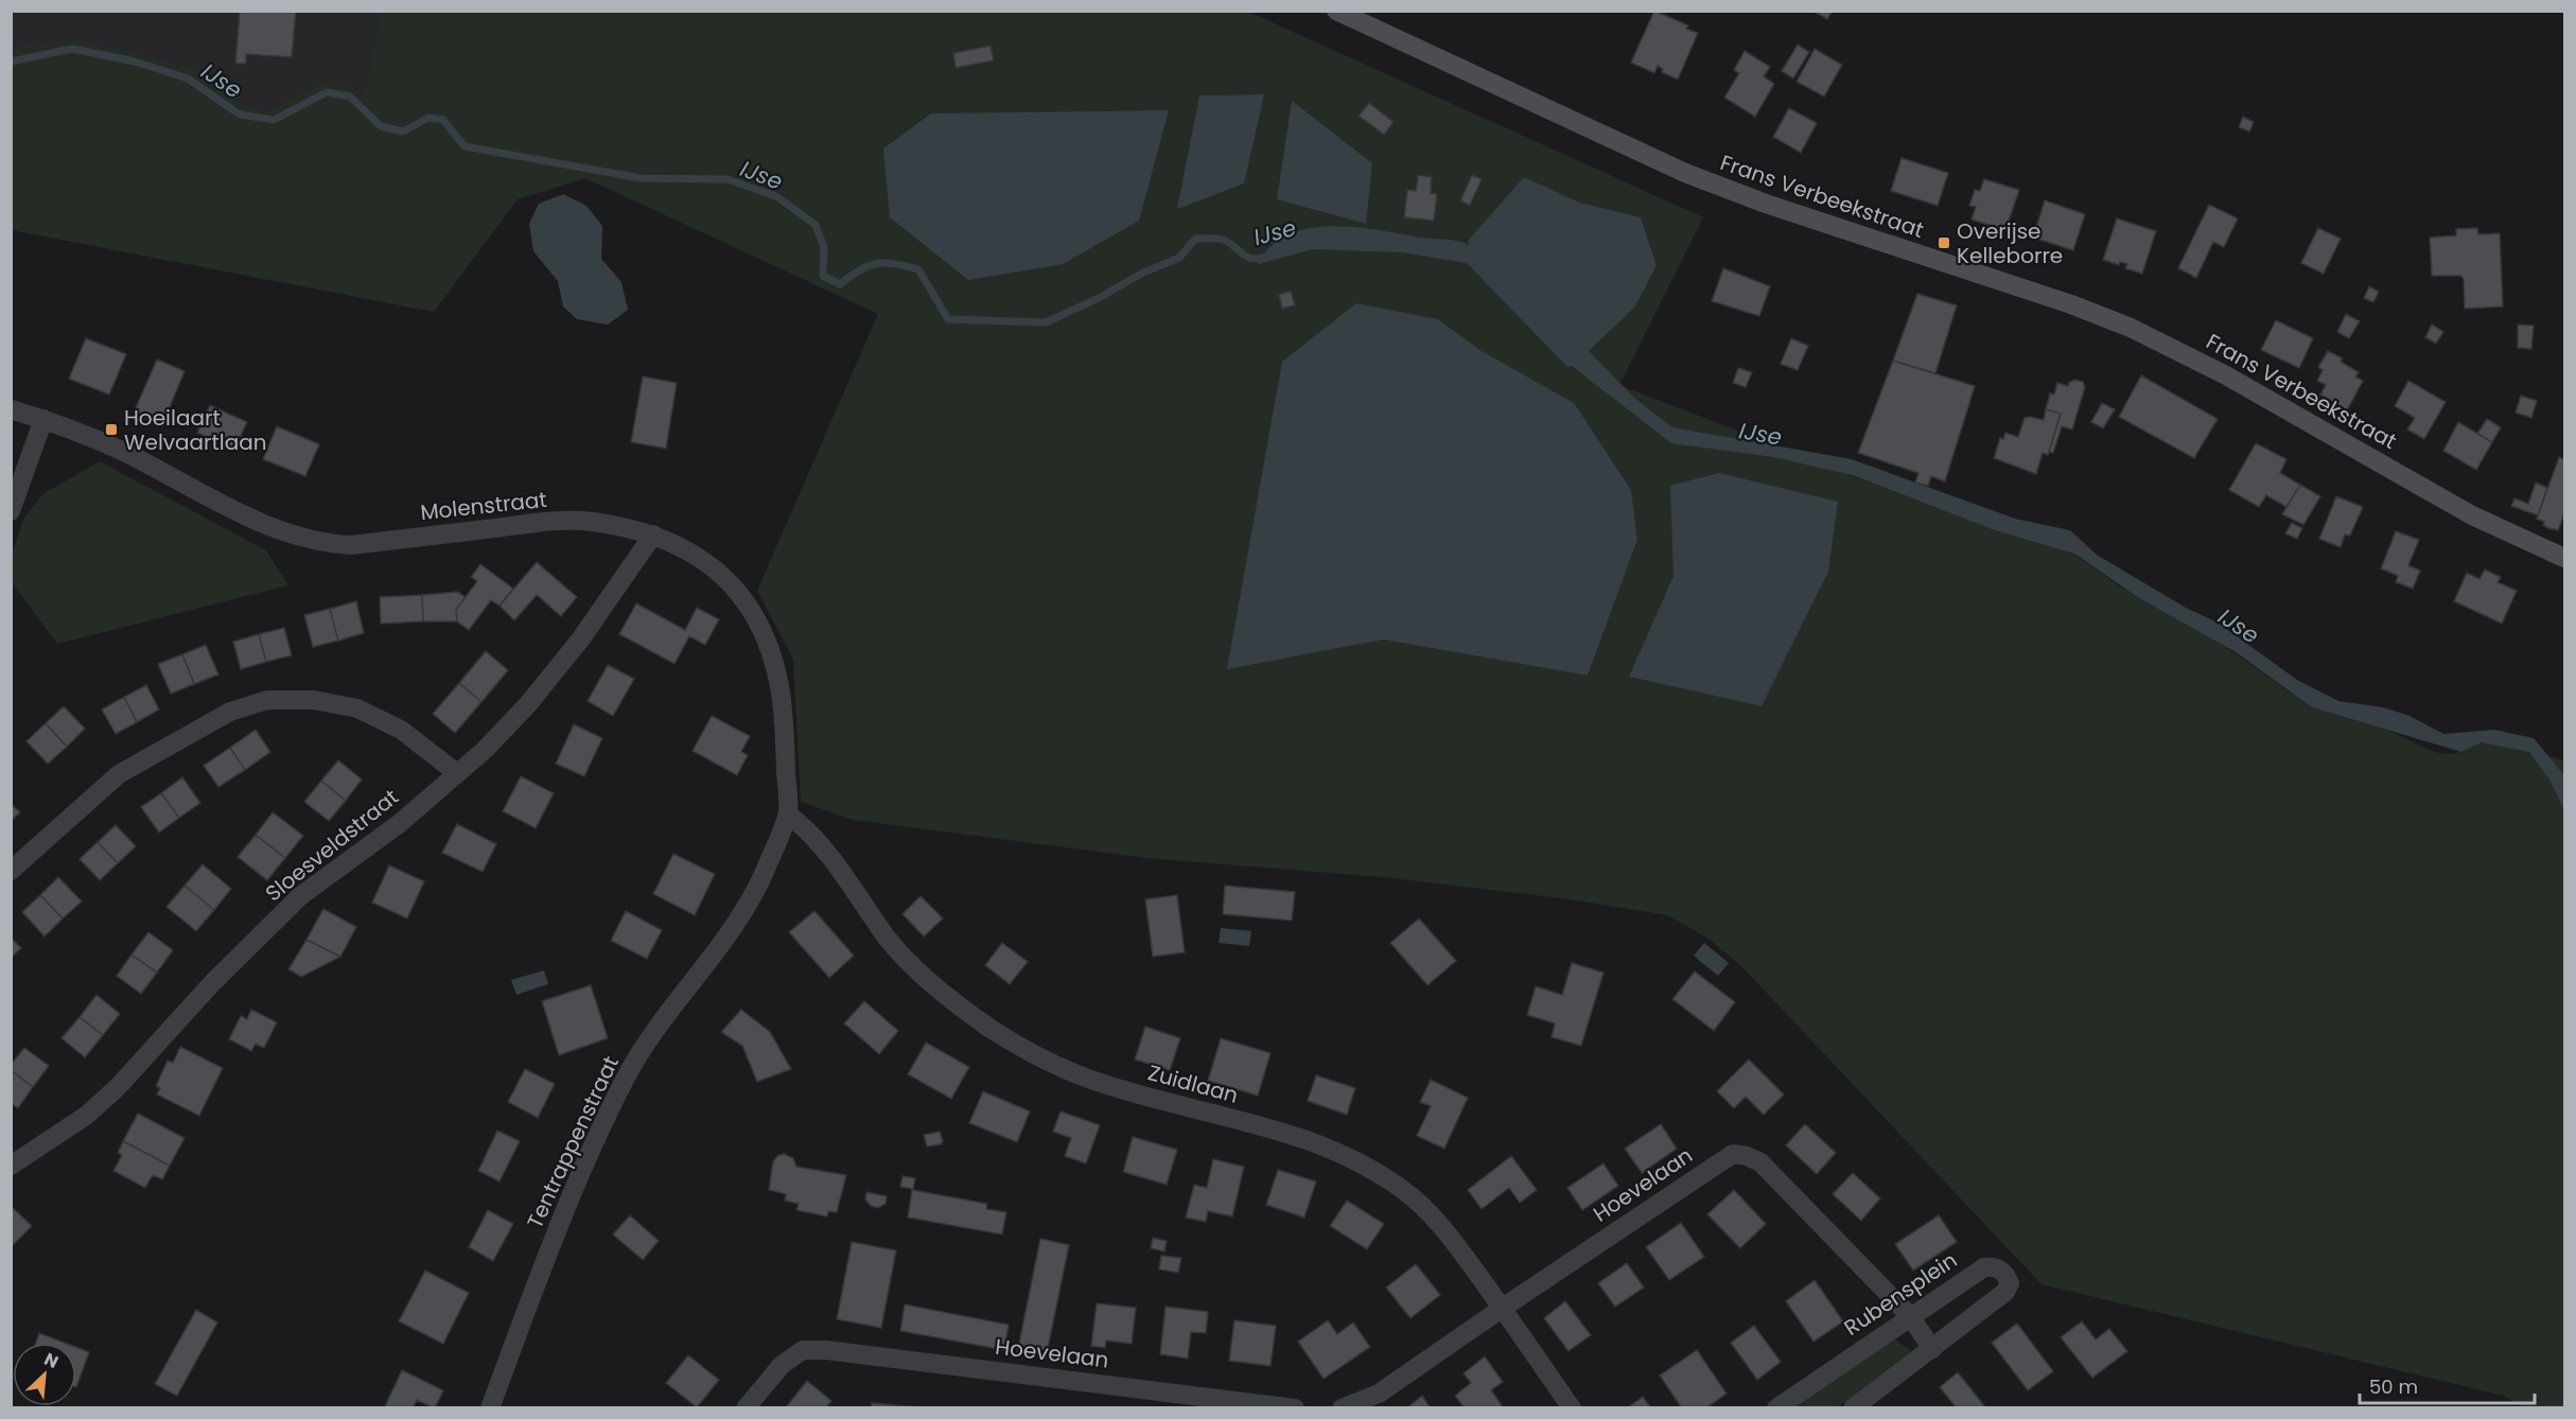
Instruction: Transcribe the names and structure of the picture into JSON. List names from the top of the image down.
{
  "streets": {
    "main road": ["Frans Verbeekstraat"],
    "street": [
      "Molenstraat",
      "Sloesveldstraat",
      "Zuidlaan",
      "Tentrappenstraat",
      "Hoevelaan",
      "Rubensplein"
    ]
  },
  "crossings": [
    ["Molenstraat", "Sloesveldstraat"],
    ["Molenstraat", "Zuidlaan"],
    ["Molenstraat", "Tentrappenstraat"],
    ["Zuidlaan", "Tentrappenstraat"],
    ["Zuidlaan", "Hoevelaan"],
    ["Hoevelaan", "Rubensplein"]
  ],
  "water": ["IJse"],
  "places": {
    "transit": ["Overijse Kelleborre", "Hoeilaart Welvaartlaan"]
  },
  "scale_bar": "50 m",
  "north": "top right"
}
